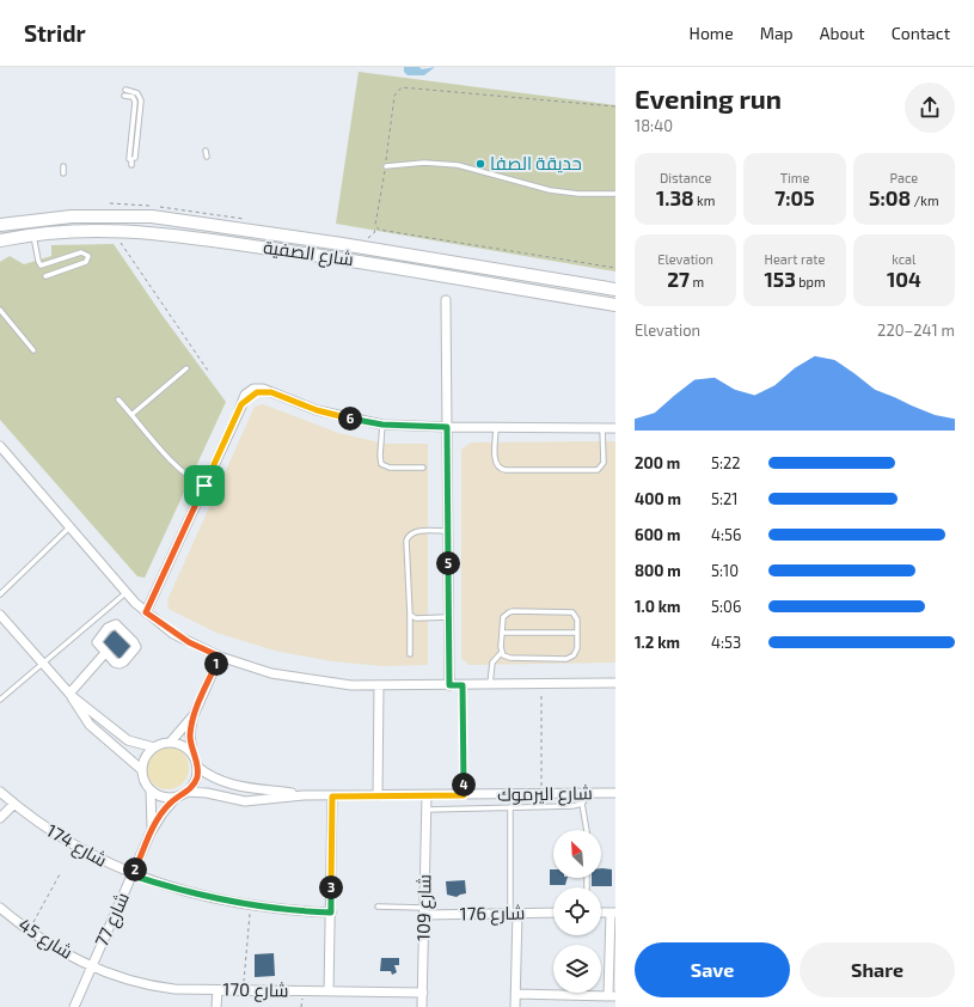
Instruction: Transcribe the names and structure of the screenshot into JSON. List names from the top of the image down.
{
  "streets": {
    "main road": ["شارع الصفية"],
    "street": [
      "شارع اليرموك",
      "شارع 174",
      "شارع 109",
      "شارع 176",
      "شارع 77",
      "شارع 45",
      "شارع 170"
    ]
  },
  "crossings": [
    ["شارع اليرموك", "شارع 109"],
    ["شارع اليرموك", "شارع 77"],
    ["شارع 174", "شارع 77"],
    ["شارع 109", "شارع 176"],
    ["شارع 109", "شارع 170"],
    ["شارع 77", "شارع 45"],
    ["شارع 77", "شارع 170"],
    ["شارع 45", "شارع 170"]
  ],
  "places": ["حديقة الصفا"],
  "north": "top left",
  "page": {
    "header": "Stridr",
    "nav": [
      "Home",
      "Map",
      "About",
      "Contact"
    ],
    "heading": ["Evening run", "18:40"],
    "stats": [
      ["Distance", "1.38 km"],
      ["Time", "7:05"],
      ["Pace", "5:08 /km"],
      ["Elevation", "27 m"],
      ["Heart rate", "153 bpm"],
      ["kcal", "104"]
    ],
    "chart": ["Elevation", "220–241 m"],
    "pins": [
      "6",
      "5",
      "1",
      "4",
      "2",
      "3"
    ],
    "list": [
      {
        "name": "200 m",
        "note": "5:22"
      },
      {
        "name": "400 m",
        "note": "5:21"
      },
      {
        "name": "600 m",
        "note": "4:56"
      },
      {
        "name": "800 m",
        "note": "5:10"
      },
      {
        "name": "1.0 km",
        "note": "5:06"
      },
      {
        "name": "1.2 km",
        "note": "4:53"
      }
    ],
    "buttons": ["Save", "Share"]
  }
}
